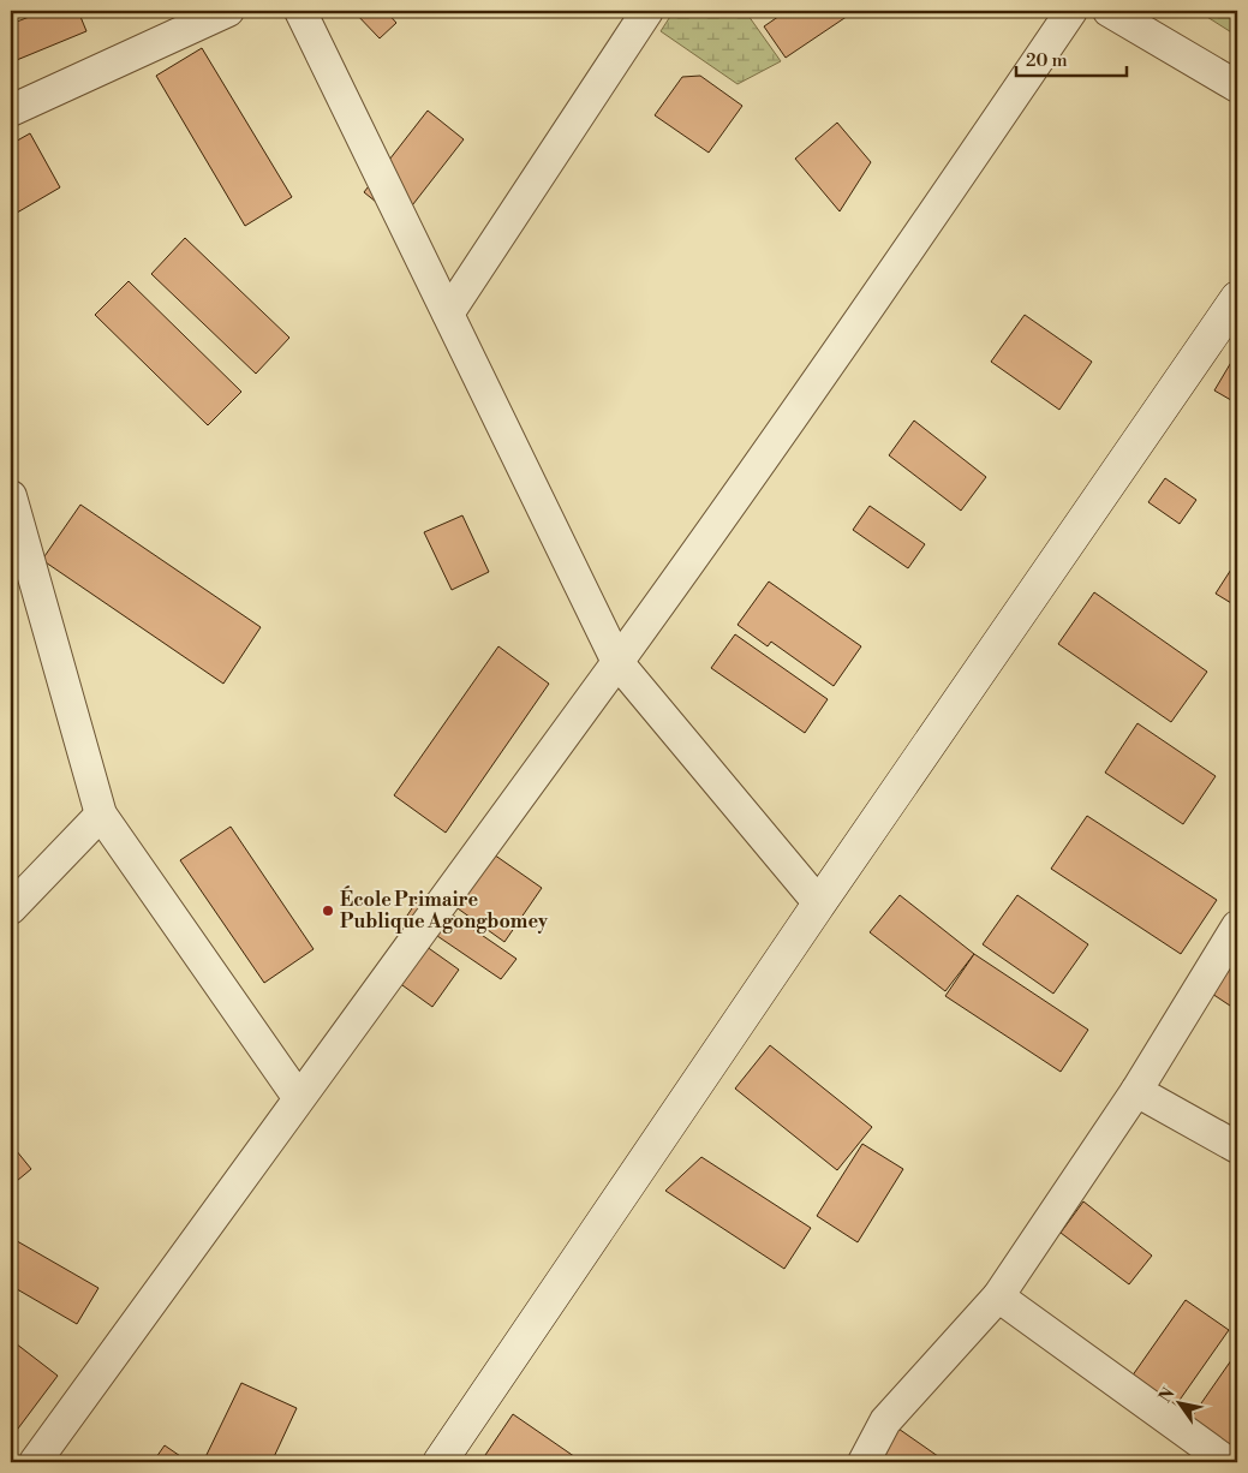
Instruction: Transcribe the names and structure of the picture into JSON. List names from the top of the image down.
{
  "places": ["École Primaire Publique Agongbomey"],
  "scale_bar": "20 m",
  "north": "top left"
}
